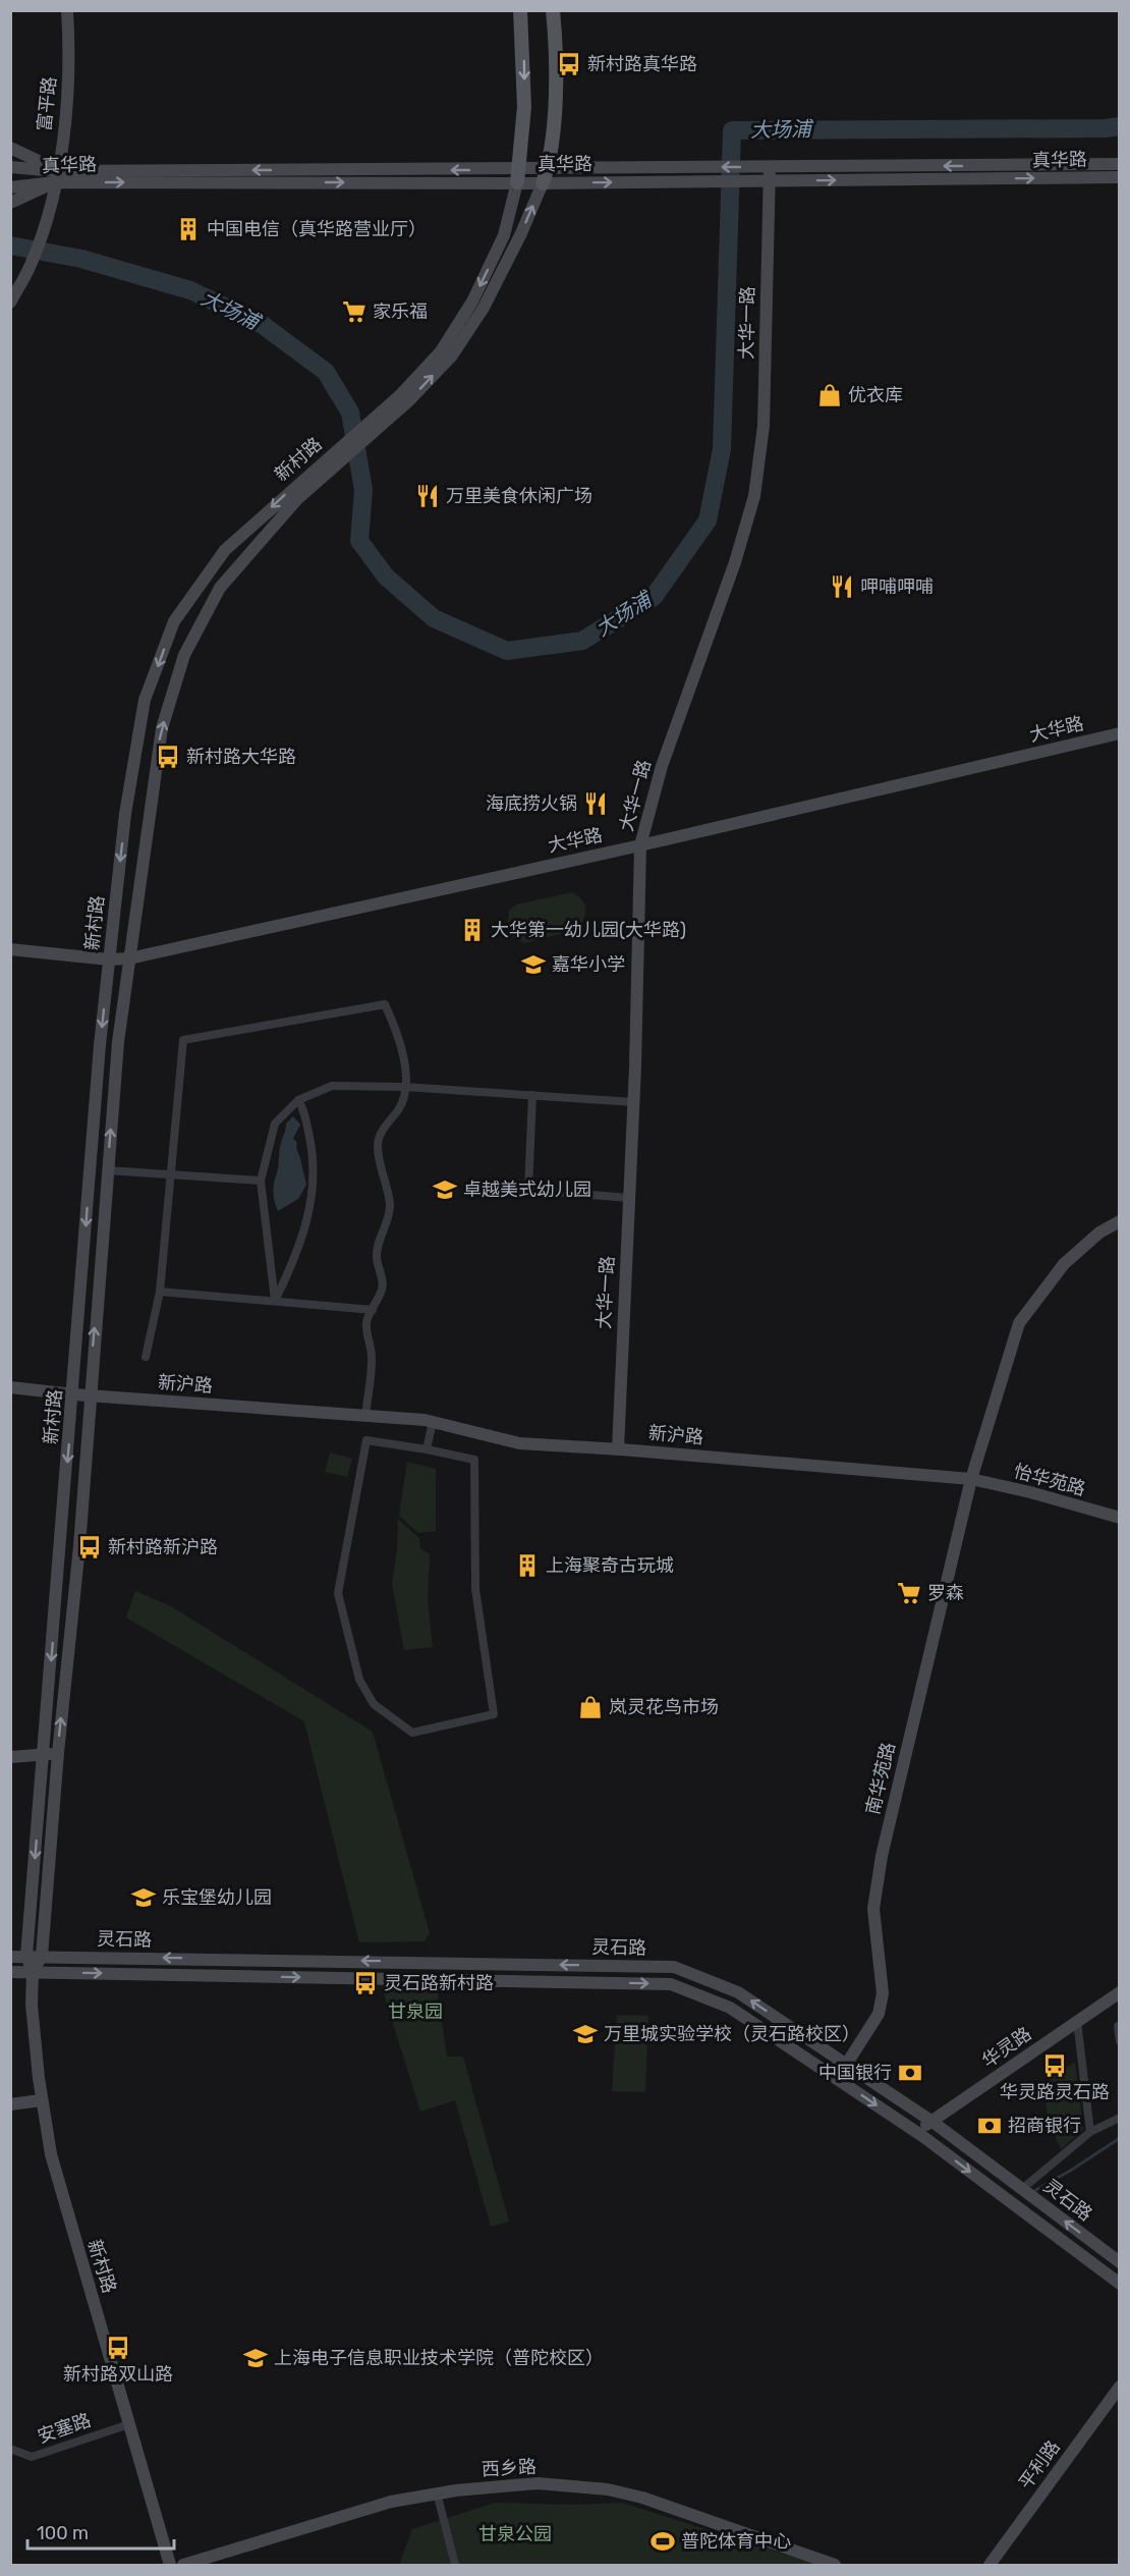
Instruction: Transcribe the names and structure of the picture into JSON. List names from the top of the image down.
{
  "streets": {
    "main road": [
      "富平路",
      "真华路",
      "大华一路",
      "新村路",
      "大华路",
      "新沪路",
      "怡华苑路",
      "南华苑路",
      "灵石路",
      "华灵路",
      "平利路",
      "西乡路"
    ],
    "street": ["安塞路"]
  },
  "crossings": [
    ["富平路", "真华路"],
    ["真华路", "大华一路"],
    ["真华路", "新村路"],
    ["大华一路", "大华路"],
    ["大华一路", "新沪路"],
    ["新村路", "大华路"],
    ["新村路", "新沪路"],
    ["新村路", "灵石路"],
    ["新村路", "安塞路"],
    ["新沪路", "怡华苑路"],
    ["新沪路", "南华苑路"],
    ["怡华苑路", "南华苑路"],
    ["南华苑路", "灵石路"],
    ["灵石路", "华灵路"]
  ],
  "water": ["大场浦"],
  "parks": ["甘泉园", "甘泉公园"],
  "places": {
    "bus stop": [
      "新村路真华路",
      "新村路大华路",
      "新村路新沪路",
      "灵石路新村路",
      "华灵路灵石路",
      "新村路双山路"
    ],
    "building": ["中国电信（真华路营业厅）", "大华第一幼儿园(大华路)", "上海聚奇古玩城"],
    "supermarket": ["家乐福", "罗森"],
    "shop": ["优衣库", "岚灵花鸟市场"],
    "restaurant": ["万里美食休闲广场", "呷哺呷哺", "海底捞火锅"],
    "school or university": [
      "嘉华小学",
      "卓越美式幼儿园",
      "乐宝堡幼儿园",
      "万里城实验学校（灵石路校区）",
      "上海电子信息职业技术学院（普陀校区）"
    ],
    "bank": ["中国银行", "招商银行"],
    "sports": ["普陀体育中心"]
  },
  "scale_bar": "100 m"
}
